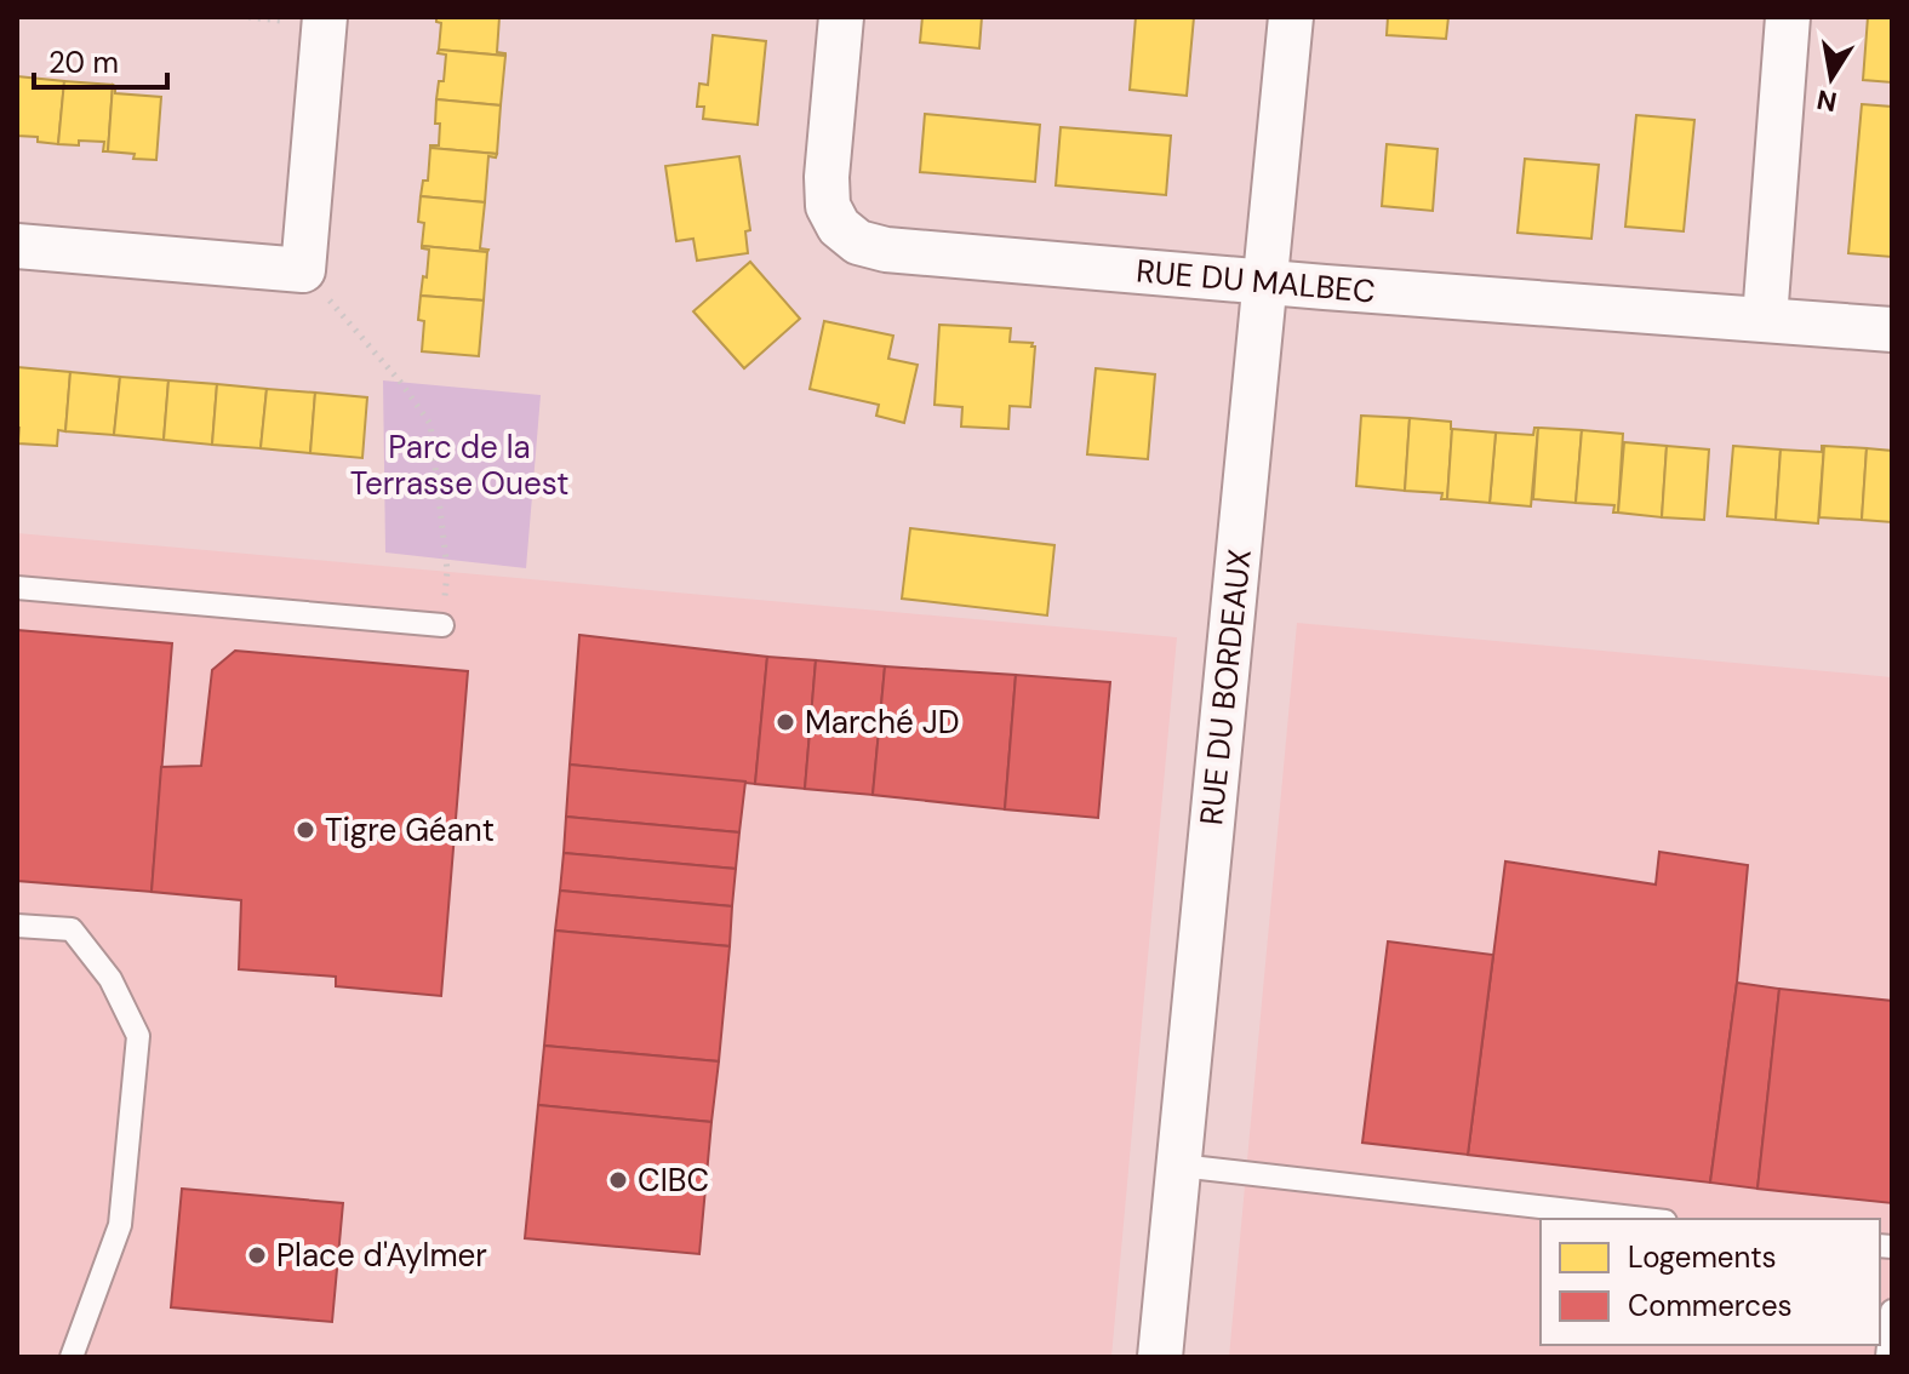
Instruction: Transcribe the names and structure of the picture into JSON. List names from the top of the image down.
{
  "streets": {
    "street": ["RUE DU MALBEC", "RUE DU BORDEAUX"]
  },
  "crossings": [
    ["RUE DU MALBEC", "RUE DU BORDEAUX"]
  ],
  "parks": ["Parc de la Terrasse Ouest"],
  "places": [
    "Marché JD",
    "Tigre Géant",
    "CIBC",
    "Place d'Aylmer"
  ],
  "legend": ["Logements", "Commerces"],
  "scale_bar": "20 m",
  "north": "bottom"
}
